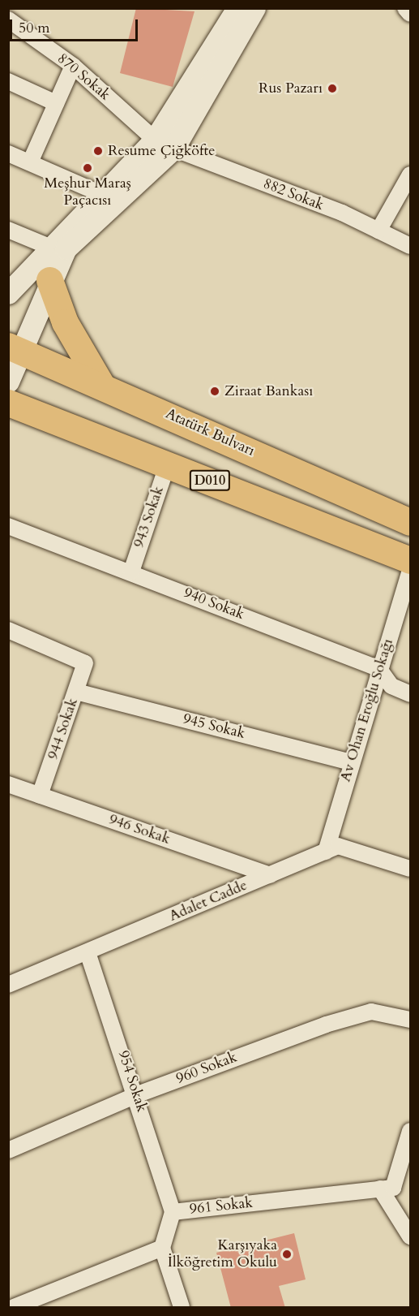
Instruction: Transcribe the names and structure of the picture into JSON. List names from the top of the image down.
{
  "streets": {
    "highway": ["Atatürk Bulvarı", "D010"],
    "street": [
      "870 Sokak",
      "882 Sokak",
      "943 Sokak",
      "940 Sokak",
      "Av Ohan Eroğlu Sokağı",
      "945 Sokak",
      "944 Sokak",
      "946 Sokak",
      "Adalet Cadde",
      "960 Sokak",
      "954 Sokak",
      "961 Sokak"
    ]
  },
  "crossings": [
    ["870 Sokak", "882 Sokak"],
    ["D010", "943 Sokak"],
    ["943 Sokak", "940 Sokak"],
    ["940 Sokak", "Av Ohan Eroğlu Sokağı"],
    ["Av Ohan Eroğlu Sokağı", "945 Sokak"],
    ["Av Ohan Eroğlu Sokağı", "Adalet Cadde"],
    ["945 Sokak", "944 Sokak"],
    ["944 Sokak", "946 Sokak"],
    ["946 Sokak", "Adalet Cadde"],
    ["Adalet Cadde", "954 Sokak"],
    ["960 Sokak", "954 Sokak"],
    ["954 Sokak", "961 Sokak"]
  ],
  "places": [
    "Rus Pazarı",
    "Resume Çiğköfte",
    "Meşhur Maraş Paçacısı",
    "Ziraat Bankası",
    "Karşıyaka İlköğretim Okulu"
  ],
  "scale_bar": "50 m"
}
